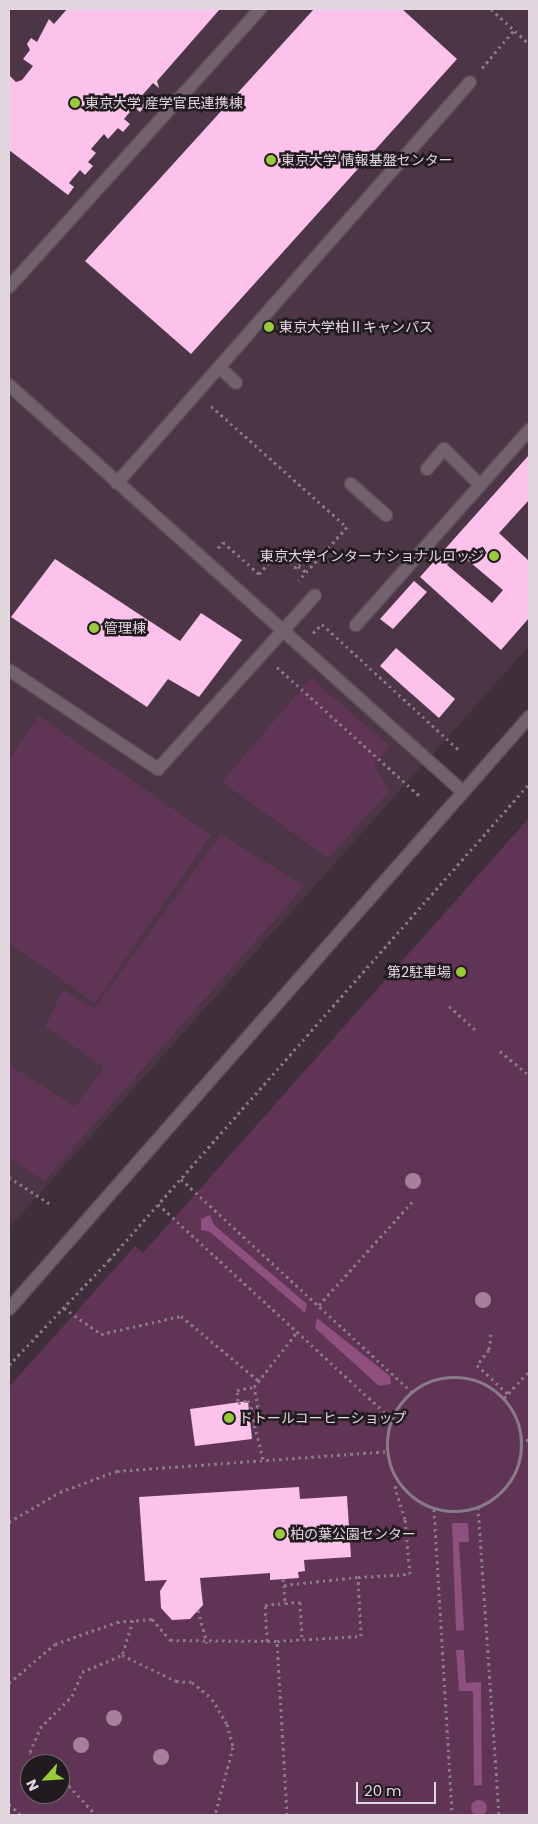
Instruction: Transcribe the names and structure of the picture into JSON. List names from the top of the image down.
{
  "places": [
    "東京大学 産学官民連携棟",
    "東京大学 情報基盤センター",
    "東京大学柏Ⅱキャンパス",
    "東京大学インターナショナルロッジ",
    "管理棟",
    "第2駐車場",
    "ドトールコーヒーショップ",
    "柏の葉公園センター"
  ],
  "scale_bar": "20 m",
  "north": "bottom left"
}
